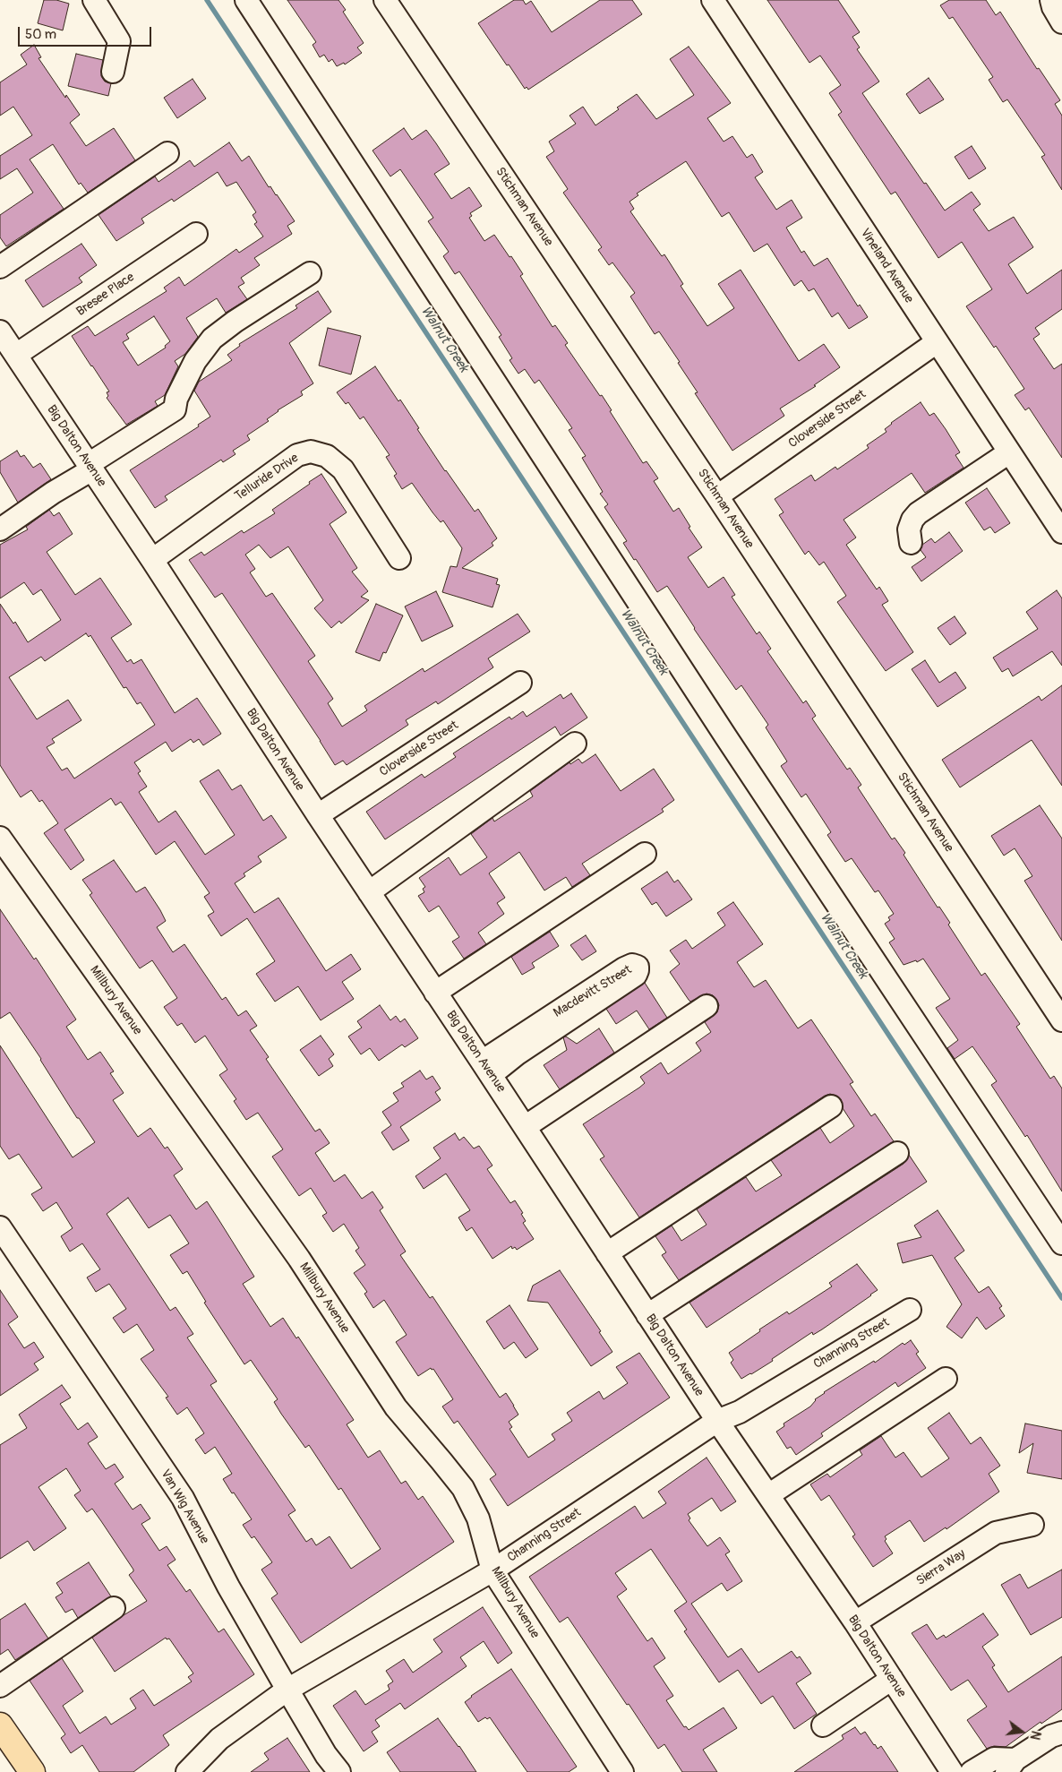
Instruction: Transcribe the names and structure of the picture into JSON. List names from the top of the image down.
{
  "streets": {
    "street": [
      "Stichman Avenue",
      "Vineland Avenue",
      "Bresee Place",
      "Cloverside Street",
      "Big Dalton Avenue",
      "Telluride Drive",
      "Macdevitt Street",
      "Millbury Avenue",
      "Channing Street",
      "Van Wig Avenue",
      "Sierra Way"
    ]
  },
  "crossings": [
    ["Stichman Avenue", "Cloverside Street"],
    ["Vineland Avenue", "Cloverside Street"],
    ["Bresee Place", "Big Dalton Avenue"],
    ["Cloverside Street", "Big Dalton Avenue"],
    ["Big Dalton Avenue", "Telluride Drive"],
    ["Big Dalton Avenue", "Macdevitt Street"],
    ["Big Dalton Avenue", "Channing Street"],
    ["Big Dalton Avenue", "Sierra Way"],
    ["Millbury Avenue", "Channing Street"],
    ["Channing Street", "Van Wig Avenue"]
  ],
  "water": ["Walnut Creek"],
  "scale_bar": "50 m",
  "north": "right"
}
